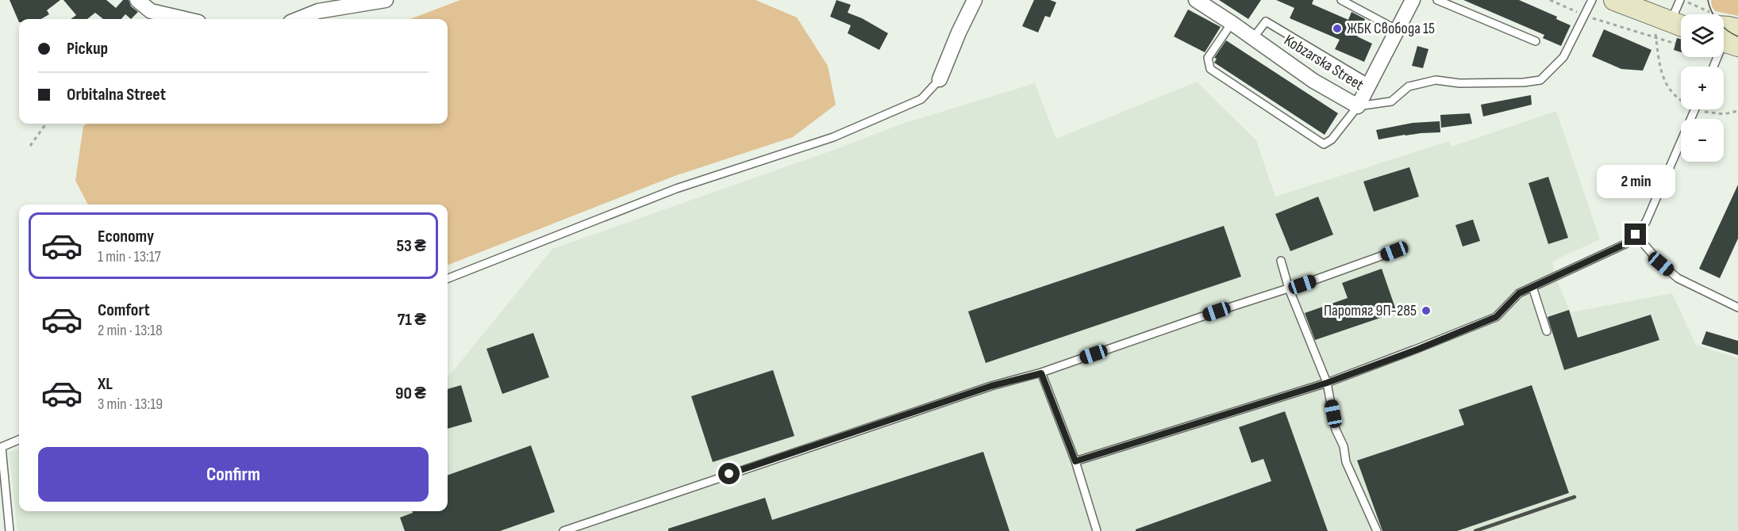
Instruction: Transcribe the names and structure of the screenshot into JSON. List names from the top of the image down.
{
  "streets": {
    "street": ["Kobzarska Street"]
  },
  "places": ["ЖБК Свобода 15", "Паротяг 9П-285"],
  "page": {
    "map_buttons": ["+", "−"],
    "banner": ["Pickup", "Orbitalna Street"],
    "bubble": "2 min",
    "list": [
      {
        "name": "Economy",
        "note": "1 min · 13:17",
        "value": "53 ₴"
      },
      {
        "name": "Comfort",
        "note": "2 min · 13:18",
        "value": "71 ₴"
      },
      {
        "name": "XL",
        "note": "3 min · 13:19",
        "value": "90 ₴"
      }
    ],
    "buttons": "Confirm"
  }
}
